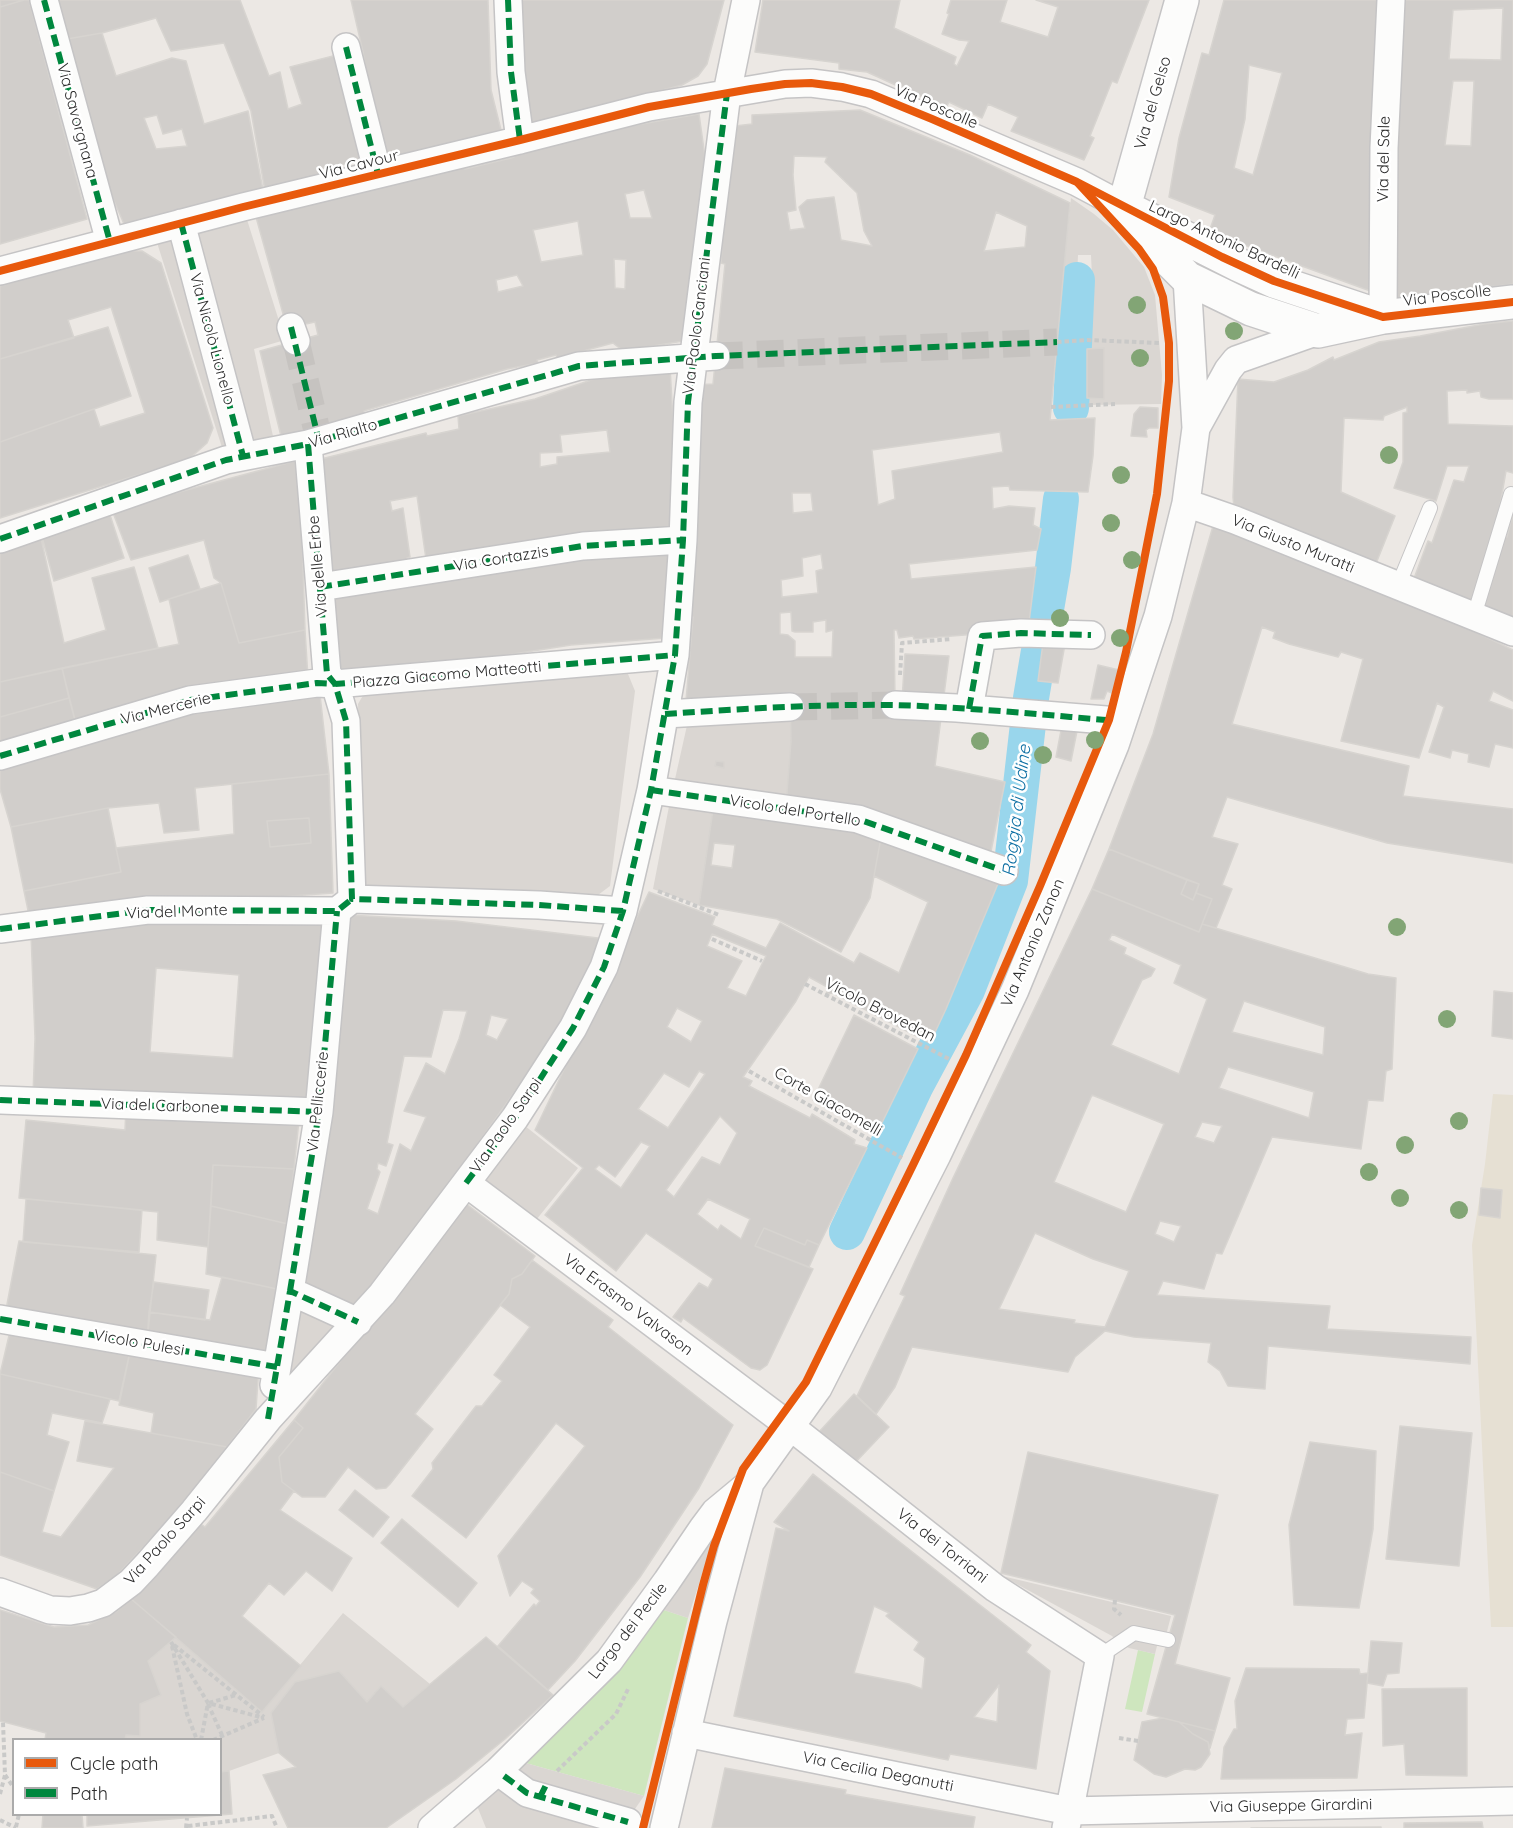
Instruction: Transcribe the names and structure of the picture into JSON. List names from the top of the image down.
{
  "streets": {
    "street": [
      "Via del Gelso",
      "Via Poscolle",
      "Via Savorgnana",
      "Via del Sale",
      "Via Cavour",
      "Largo Antonio Bardelli",
      "Via Paolo Canciani",
      "Via Nicolò Lionello",
      "Via Rialto",
      "Via Giusto Muratti",
      "Via Cortazzis",
      "Via delle Erbe",
      "Piazza Giacomo Matteotti",
      "Via Mercerie",
      "Vicolo del Portello",
      "Via del Monte",
      "Via Antonio Zanon",
      "Via Pelliccerie",
      "Via del Carbone",
      "Via Paolo Sarpi",
      "Via Erasmo Valvason",
      "Vicolo Pulesi",
      "Via dei Torriani",
      "Largo dei Pecile",
      "Via Cecilia Deganutti",
      "Via Giuseppe Girardini"
    ],
    "path": ["Vicolo Brovedan", "Corte Giacomelli"]
  },
  "crossings": [
    ["Via del Gelso", "Via Poscolle"],
    ["Via del Gelso", "Largo Antonio Bardelli"],
    ["Via Poscolle", "Via del Sale"],
    ["Via Poscolle", "Via Cavour"],
    ["Via Poscolle", "Largo Antonio Bardelli"],
    ["Via Poscolle", "Via Paolo Canciani"],
    ["Via Savorgnana", "Via Cavour"],
    ["Via del Sale", "Largo Antonio Bardelli"],
    ["Via Cavour", "Via Paolo Canciani"],
    ["Via Cavour", "Via Nicolò Lionello"],
    ["Via Paolo Canciani", "Via Rialto"],
    ["Via Paolo Canciani", "Via Cortazzis"],
    ["Via Paolo Canciani", "Piazza Giacomo Matteotti"],
    ["Via Nicolò Lionello", "Via Rialto"],
    ["Via Rialto", "Via delle Erbe"],
    ["Via Giusto Muratti", "Via Antonio Zanon"],
    ["Via Cortazzis", "Via delle Erbe"],
    ["Via delle Erbe", "Piazza Giacomo Matteotti"],
    ["Via delle Erbe", "Via Mercerie"],
    ["Piazza Giacomo Matteotti", "Via Mercerie"],
    ["Piazza Giacomo Matteotti", "Via del Monte"],
    ["Piazza Giacomo Matteotti", "Via Pelliccerie"],
    ["Via del Monte", "Via Pelliccerie"],
    ["Via Antonio Zanon", "Via Erasmo Valvason"],
    ["Via Antonio Zanon", "Via dei Torriani"],
    ["Via Antonio Zanon", "Largo dei Pecile"],
    ["Via Pelliccerie", "Via del Carbone"],
    ["Via Pelliccerie", "Via Paolo Sarpi"],
    ["Via Paolo Sarpi", "Via Erasmo Valvason"],
    ["Via Paolo Sarpi", "Vicolo Pulesi"],
    ["Via Erasmo Valvason", "Via dei Torriani"],
    ["Via Erasmo Valvason", "Largo dei Pecile"],
    ["Via dei Torriani", "Largo dei Pecile"],
    ["Largo dei Pecile", "Via Cecilia Deganutti"],
    ["Via Cecilia Deganutti", "Via Giuseppe Girardini"]
  ],
  "water": ["Roggia di Udine"],
  "legend": ["Cycle path", "Path"]
}
